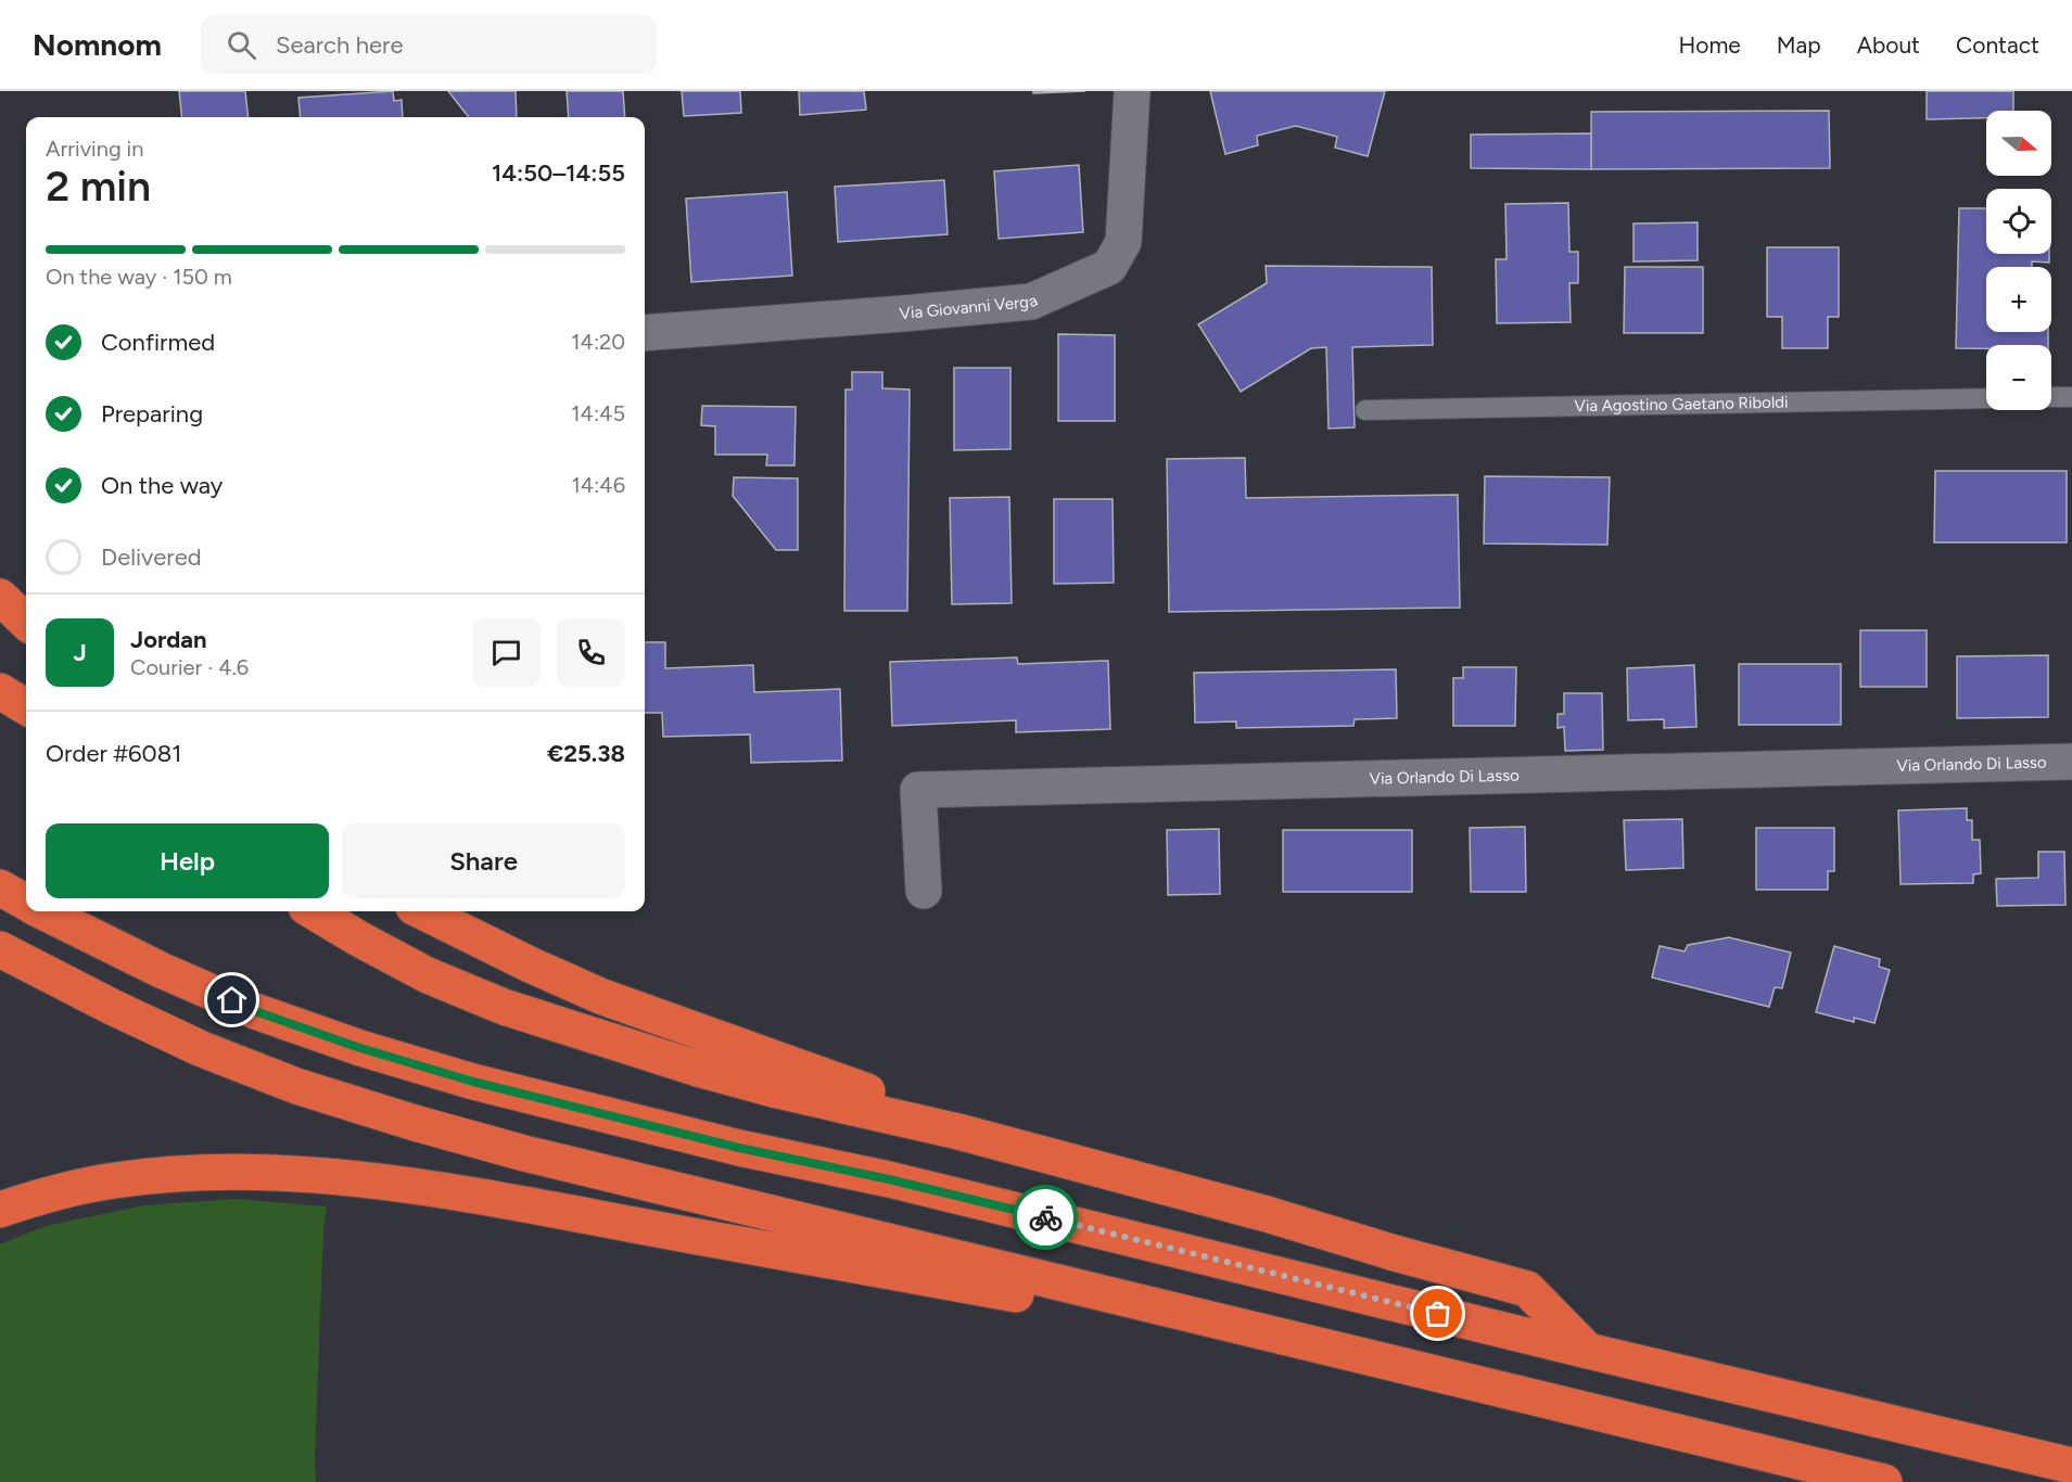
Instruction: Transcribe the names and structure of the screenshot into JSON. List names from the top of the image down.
{
  "streets": {
    "street": ["Via Giovanni Verga", "Via Orlando Di Lasso"],
    "lane": ["Via Agostino Gaetano Riboldi"]
  },
  "north": "right",
  "page": {
    "header": "Nomnom",
    "search": "Search here",
    "nav": [
      "Home",
      "Map",
      "About",
      "Contact"
    ],
    "map_buttons": ["+", "−"],
    "heading": ["2 min", "Arriving in", "14:50–14:55"],
    "panel": [
      "Jordan",
      "Courier · 4.6",
      "Order #6081",
      "€25.38"
    ],
    "bar": "On the way · 150 m",
    "list": [
      ["Confirmed", "14:20"],
      ["Preparing", "14:45"],
      ["On the way", "14:46"],
      "Delivered"
    ],
    "round": "J",
    "buttons": ["Help", "Share"]
  }
}
